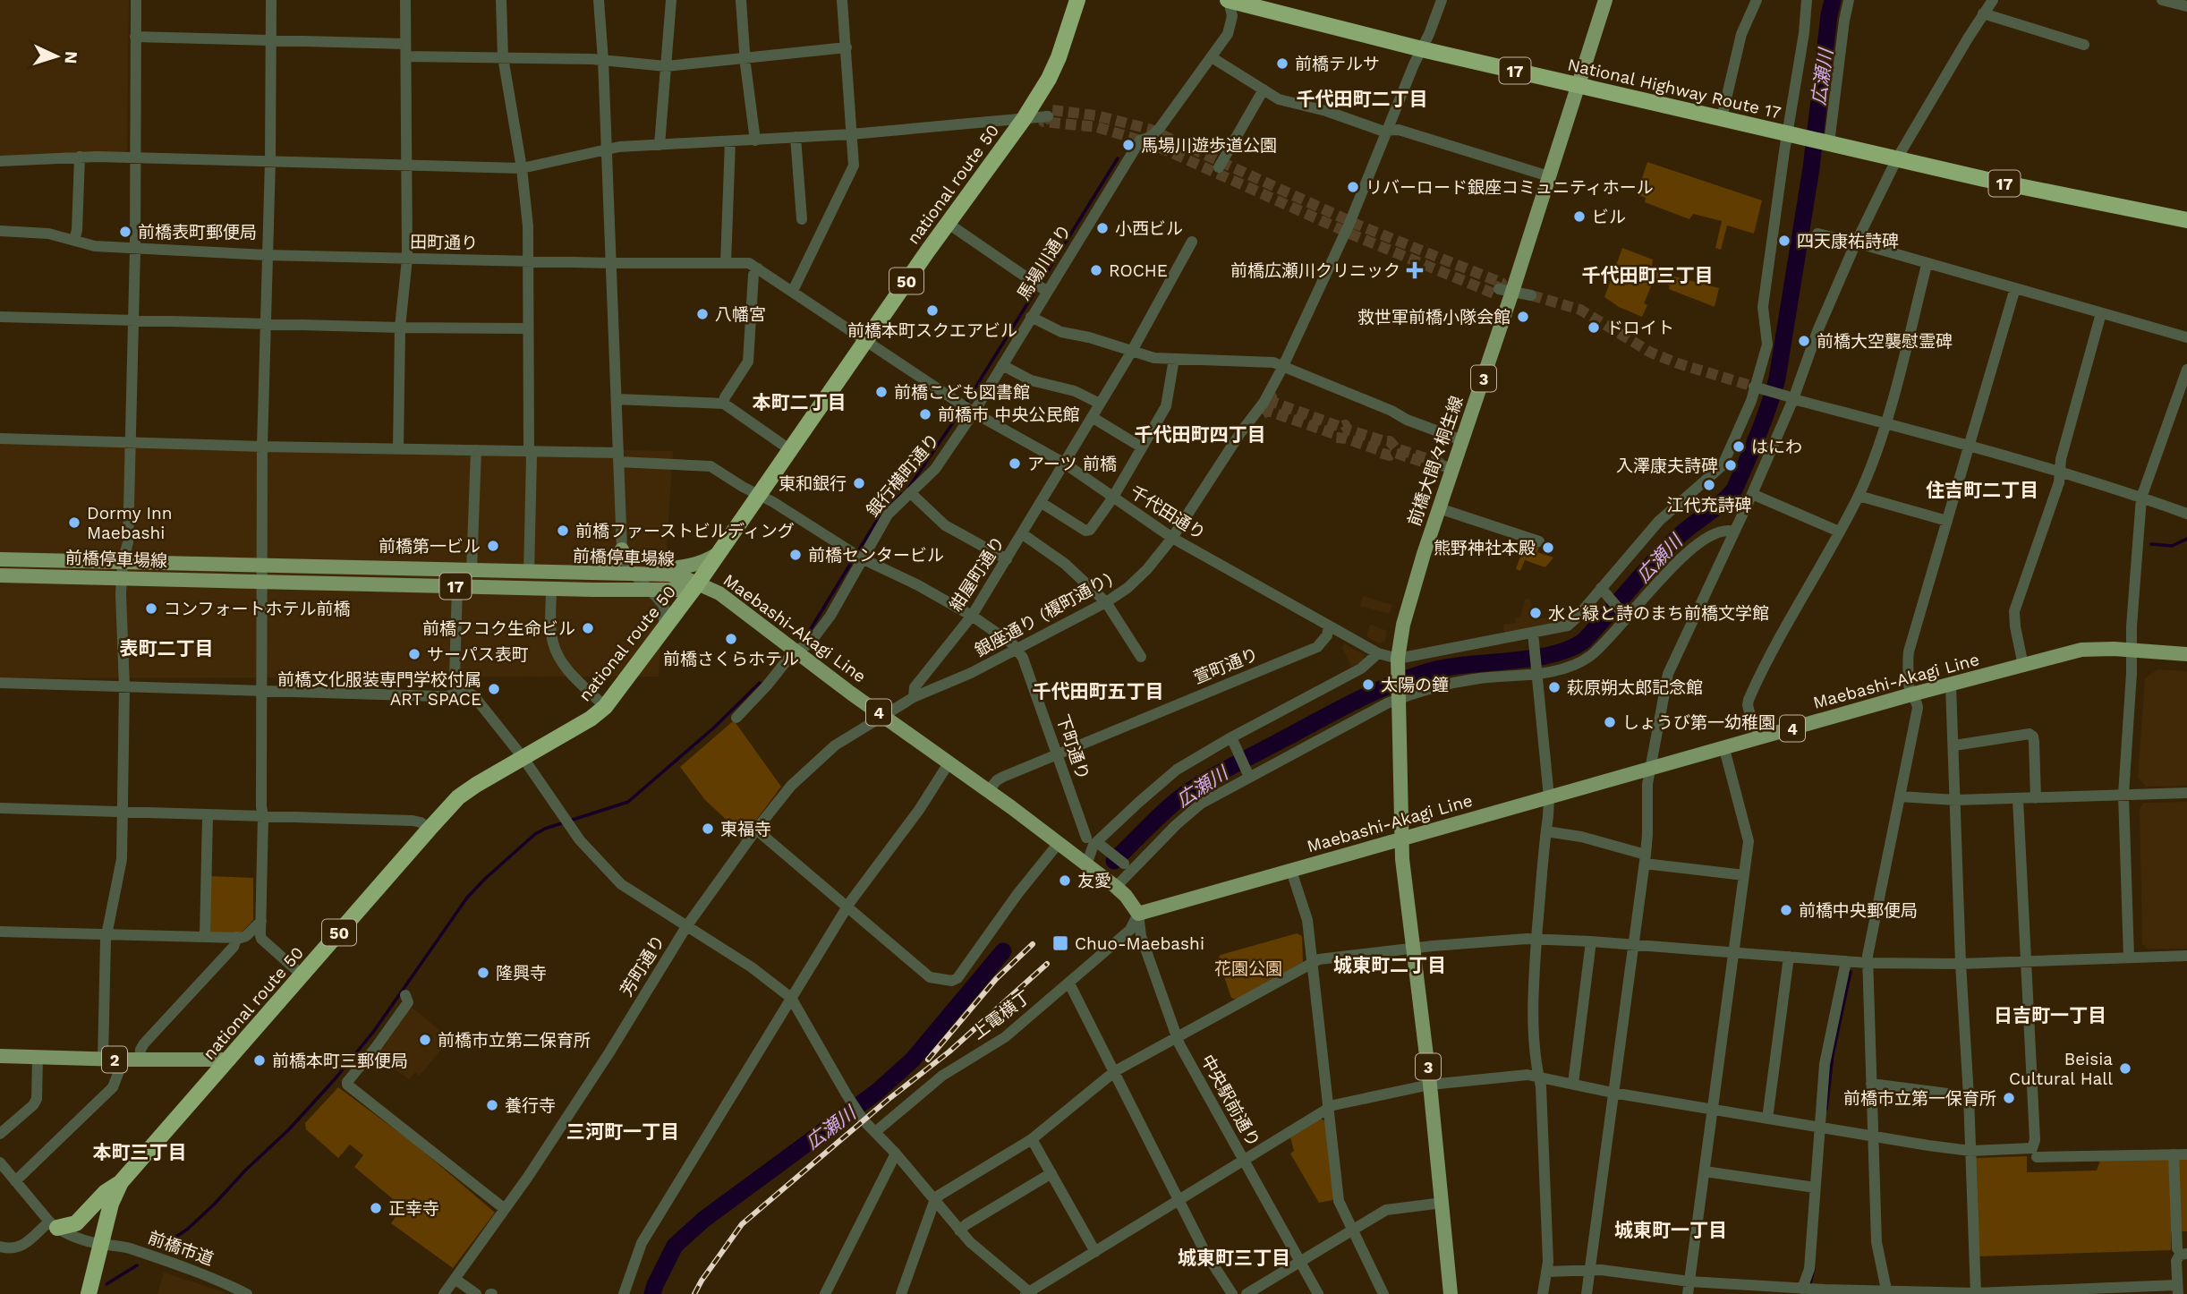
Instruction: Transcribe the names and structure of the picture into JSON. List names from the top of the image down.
{
  "streets": {
    "highway": [
      "17",
      "National Highway Route 17",
      "national route 50",
      "50"
    ],
    "main road": [
      "3",
      "前橋大間々桐生線",
      "前橋停車場線",
      "Maebashi-Akagi Line",
      "4",
      "2"
    ],
    "street": [
      "田町通り",
      "馬場川通り",
      "銀行横町通り",
      "千代田通り",
      "紺屋町通り",
      "銀座通り (榎町通り)",
      "萱町通り",
      "下町通り",
      "芳町通り",
      "上電横丁",
      "中央駅前通り",
      "前橋市道"
    ]
  },
  "crossings": [
    ["National Highway Route 17", "馬場川通り"],
    ["National Highway Route 17", "前橋大間々桐生線"],
    ["National Highway Route 17", "銀座通り (榎町通り)"],
    ["national route 50", "田町通り"],
    ["national route 50", "千代田通り"],
    ["national route 50", "前橋停車場線"],
    ["national route 50", "Maebashi-Akagi Line"],
    ["national route 50", "2"],
    ["national route 50", "前橋市道"],
    ["田町通り", "千代田通り"],
    ["馬場川通り", "銀行横町通り"],
    ["馬場川通り", "千代田通り"],
    ["3", "前橋大間々桐生線"],
    ["3", "千代田通り"],
    ["3", "Maebashi-Akagi Line"],
    ["前橋大間々桐生線", "千代田通り"],
    ["銀行横町通り", "千代田通り"],
    ["銀行横町通り", "Maebashi-Akagi Line"],
    ["千代田通り", "紺屋町通り"],
    ["千代田通り", "銀座通り (榎町通り)"],
    ["千代田通り", "萱町通り"],
    ["前橋停車場線", "Maebashi-Akagi Line"],
    ["紺屋町通り", "銀座通り (榎町通り)"],
    ["紺屋町通り", "芳町通り"],
    ["銀座通り (榎町通り)", "下町通り"],
    ["銀座通り (榎町通り)", "芳町通り"],
    ["Maebashi-Akagi Line", "萱町通り"],
    ["Maebashi-Akagi Line", "芳町通り"],
    ["Maebashi-Akagi Line", "上電横丁"],
    ["Maebashi-Akagi Line", "中央駅前通り"],
    ["萱町通り", "下町通り"],
    ["上電横丁", "中央駅前通り"]
  ],
  "districts": [
    "千代田町二丁目",
    "千代田町三丁目",
    "本町二丁目",
    "千代田町四丁目",
    "住吉町二丁目",
    "表町二丁目",
    "千代田町五丁目",
    "城東町二丁目",
    "日吉町一丁目",
    "三河町一丁目",
    "本町三丁目",
    "城東町一丁目",
    "城東町三丁目"
  ],
  "water": ["広瀬川"],
  "parks": ["花園公園"],
  "places": {
    "other": [
      "前橋テルサ",
      "馬場川遊歩道公園",
      "リバーロード銀座コミュニティホール",
      "ビル",
      "小西ビル",
      "前橋表町郵便局",
      "四天康祐詩碑",
      "ROCHE",
      "前橋本町スクエアビル",
      "八幡宮",
      "救世軍前橋小隊会館",
      "ドロイト",
      "前橋大空襲慰霊碑",
      "前橋こども図書館",
      "前橋市 中央公民館",
      "はにわ",
      "アーツ 前橋",
      "入澤康夫詩碑",
      "東和銀行",
      "江代充詩碑",
      "Dormy Inn Maebashi",
      "前橋ファーストビルディング",
      "前橋第一ビル",
      "熊野神社本殿",
      "前橋センタービル",
      "コンフォートホテル前橋",
      "水と緑と詩のまち前橋文学館",
      "前橋フコク生命ビル",
      "前橋さくらホテル",
      "サーパス表町",
      "太陽の鐘",
      "萩原朔太郎記念館",
      "前橋文化服装専門学校付属 ART SPACE",
      "しょうび第一幼稚園",
      "東福寺",
      "友愛",
      "前橋中央郵便局",
      "隆興寺",
      "前橋市立第二保育所",
      "前橋本町三郵便局",
      "Beisia Cultural Hall",
      "前橋市立第一保育所",
      "養行寺",
      "正幸寺"
    ],
    "health": ["前橋広瀬川クリニック"],
    "transit": ["Chuo-Maebashi"]
  },
  "north": "right"
}
